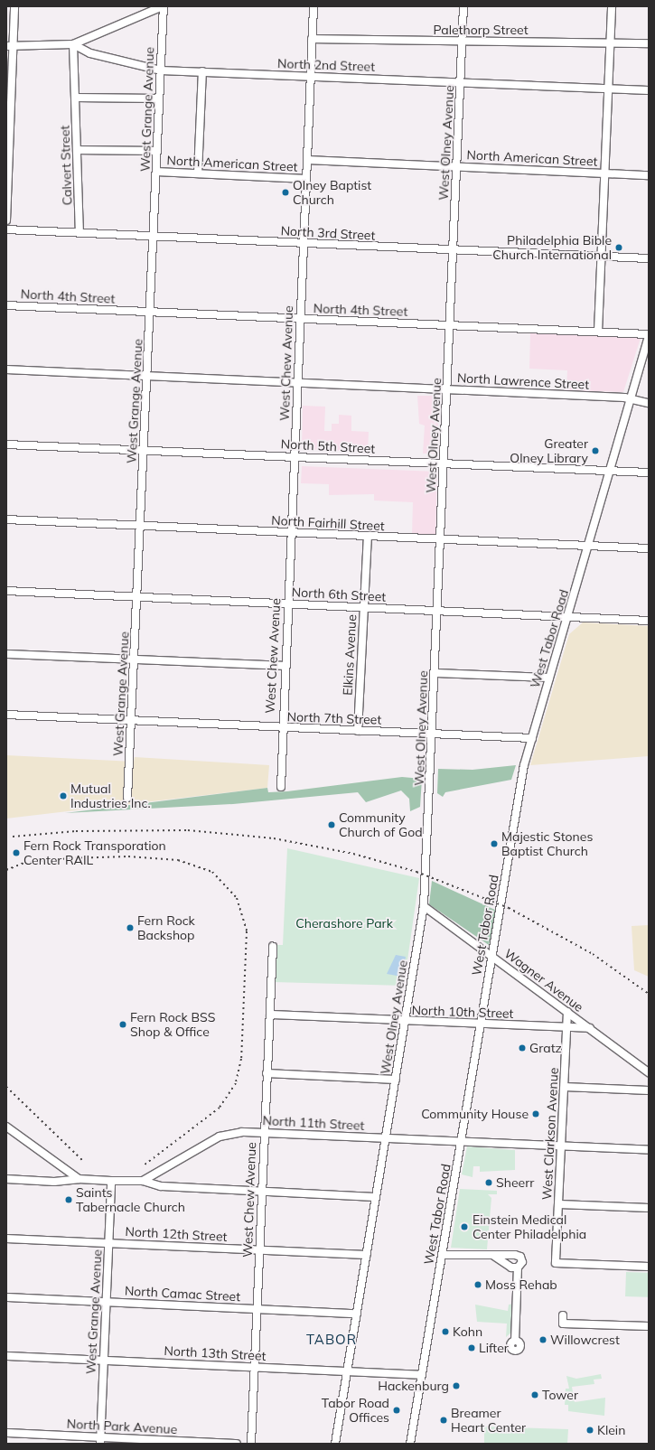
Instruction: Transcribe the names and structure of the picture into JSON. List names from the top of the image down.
{
  "streets": {
    "street": [
      "Palethorp Street",
      "North 2nd Street",
      "West Grange Avenue",
      "West Olney Avenue",
      "North American Street",
      "Calvert Street",
      "North 3rd Street",
      "North 4th Street",
      "West Chew Avenue",
      "North Lawrence Street",
      "North 5th Street",
      "North Fairhill Street",
      "North 6th Street",
      "West Tabor Road",
      "Elkins Avenue",
      "North 7th Street",
      "Wagner Avenue",
      "North 10th Street",
      "North 11th Street",
      "West Clarkson Avenue",
      "North 12th Street",
      "North Camac Street",
      "North 13th Street",
      "North Park Avenue"
    ]
  },
  "crossings": [
    ["Palethorp Street", "West Olney Avenue"],
    ["Palethorp Street", "West Chew Avenue"],
    ["North 2nd Street", "West Grange Avenue"],
    ["North 2nd Street", "West Olney Avenue"],
    ["North 2nd Street", "Calvert Street"],
    ["North 2nd Street", "West Chew Avenue"],
    ["West Grange Avenue", "North American Street"],
    ["West Grange Avenue", "North 3rd Street"],
    ["West Grange Avenue", "North 4th Street"],
    ["West Grange Avenue", "North Lawrence Street"],
    ["West Grange Avenue", "North 5th Street"],
    ["West Grange Avenue", "North Fairhill Street"],
    ["West Grange Avenue", "North 6th Street"],
    ["West Grange Avenue", "North 7th Street"],
    ["West Grange Avenue", "North 11th Street"],
    ["West Grange Avenue", "North 12th Street"],
    ["West Grange Avenue", "North Camac Street"],
    ["West Grange Avenue", "North 13th Street"],
    ["West Grange Avenue", "North Park Avenue"],
    ["West Olney Avenue", "North American Street"],
    ["West Olney Avenue", "North 3rd Street"],
    ["West Olney Avenue", "North 4th Street"],
    ["West Olney Avenue", "North Lawrence Street"],
    ["West Olney Avenue", "North 5th Street"],
    ["West Olney Avenue", "North Fairhill Street"],
    ["West Olney Avenue", "North 6th Street"],
    ["West Olney Avenue", "North 7th Street"],
    ["West Olney Avenue", "Wagner Avenue"],
    ["West Olney Avenue", "North 10th Street"],
    ["West Olney Avenue", "North 11th Street"],
    ["West Olney Avenue", "North 12th Street"],
    ["West Olney Avenue", "North Camac Street"],
    ["West Olney Avenue", "North 13th Street"],
    ["North American Street", "Calvert Street"],
    ["North American Street", "West Chew Avenue"],
    ["Calvert Street", "North 3rd Street"],
    ["North 3rd Street", "West Chew Avenue"],
    ["North 4th Street", "West Chew Avenue"],
    ["West Chew Avenue", "North Lawrence Street"],
    ["West Chew Avenue", "North 5th Street"],
    ["West Chew Avenue", "North Fairhill Street"],
    ["West Chew Avenue", "North 6th Street"],
    ["West Chew Avenue", "North 7th Street"],
    ["West Chew Avenue", "North 10th Street"],
    ["West Chew Avenue", "North 11th Street"],
    ["West Chew Avenue", "North 12th Street"],
    ["West Chew Avenue", "North Camac Street"],
    ["West Chew Avenue", "North 13th Street"],
    ["North Lawrence Street", "West Tabor Road"],
    ["North 5th Street", "West Tabor Road"],
    ["North Fairhill Street", "West Tabor Road"],
    ["North Fairhill Street", "Elkins Avenue"],
    ["North 6th Street", "West Tabor Road"],
    ["North 6th Street", "Elkins Avenue"],
    ["West Tabor Road", "North 7th Street"],
    ["West Tabor Road", "Wagner Avenue"],
    ["West Tabor Road", "North 10th Street"],
    ["West Tabor Road", "North 11th Street"],
    ["West Tabor Road", "North 13th Street"],
    ["Elkins Avenue", "North 7th Street"],
    ["Wagner Avenue", "North 10th Street"],
    ["North 10th Street", "West Clarkson Avenue"],
    ["North 11th Street", "West Clarkson Avenue"]
  ],
  "districts": ["TABOR"],
  "parks": ["Cherashore Park"],
  "places": [
    "Olney Baptist Church",
    "Philadelphia Bible Church International",
    "Greater Olney Library",
    "Mutual Industries Inc.",
    "Community Church of God",
    "Majestic Stones Baptist Church",
    "Fern Rock Transporation Center RAIL",
    "Fern Rock Backshop",
    "Fern Rock BSS Shop & Office",
    "Gratz",
    "Community House",
    "Sheerr",
    "Saints Tabernacle Church",
    "Einstein Medical Center Philadelphia",
    "Moss Rehab",
    "Kohn",
    "Willowcrest",
    "Lifter",
    "Hackenburg",
    "Tower",
    "Tabor Road Offices",
    "Breamer Heart Center",
    "Klein"
  ]
}
